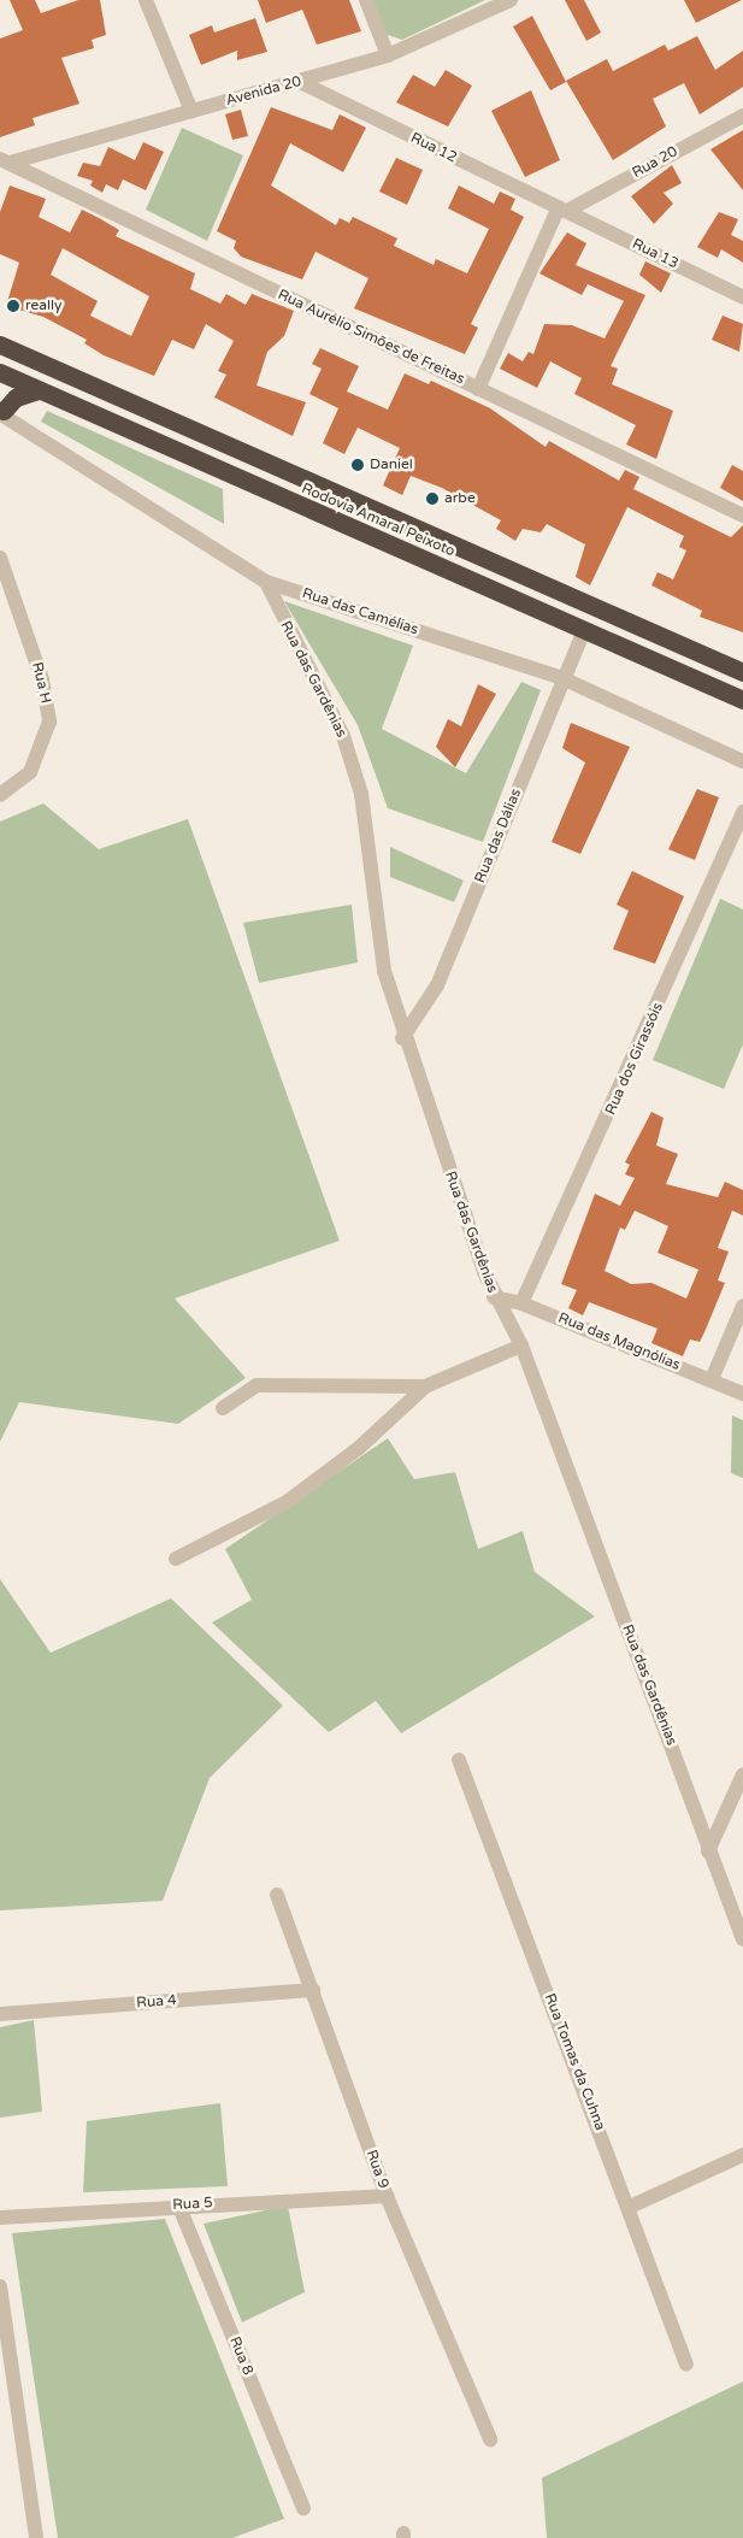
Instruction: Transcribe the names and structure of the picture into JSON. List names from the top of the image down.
{
  "streets": {
    "highway": ["Rodovia Amaral Peixoto"],
    "street": [
      "Avenida 20",
      "Rua 12",
      "Rua 20",
      "Rua 13",
      "Rua Aurélio Simões de Freitas",
      "Rua das Camélias",
      "Rua das Gardênias",
      "Rua H",
      "Rua das Dálias",
      "Rua dos Girassóis",
      "Rua das Magnólias",
      "Rua 4",
      "Rua Tomas da Cuhna",
      "Rua 9",
      "Rua 5",
      "Rua 8"
    ]
  },
  "crossings": [
    ["Avenida 20", "Rua 12"],
    ["Avenida 20", "Rua Aurélio Simões de Freitas"],
    ["Rua 12", "Rua 20"],
    ["Rua 12", "Rua 13"],
    ["Rua 20", "Rua 13"],
    ["Rodovia Amaral Peixoto", "Rua das Dálias"],
    ["Rua das Camélias", "Rua das Gardênias"],
    ["Rua das Camélias", "Rua das Dálias"],
    ["Rua das Gardênias", "Rua das Dálias"],
    ["Rua das Gardênias", "Rua das Magnólias"],
    ["Rua dos Girassóis", "Rua das Magnólias"],
    ["Rua 4", "Rua 9"],
    ["Rua 9", "Rua 5"],
    ["Rua 5", "Rua 8"]
  ],
  "places": ["really", "Daniel", "arbe"]
}
